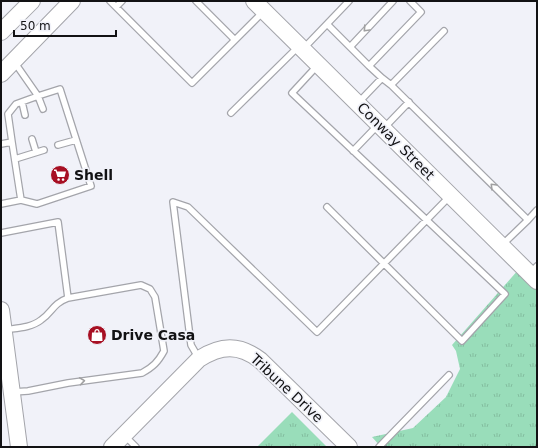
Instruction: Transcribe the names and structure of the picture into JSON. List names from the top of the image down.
{
  "streets": {
    "street": ["Conway Street", "Tribune Drive"]
  },
  "places": {
    "supermarket": ["Shell"],
    "shop": ["Drive Casa"]
  },
  "scale_bar": "50 m"
}
